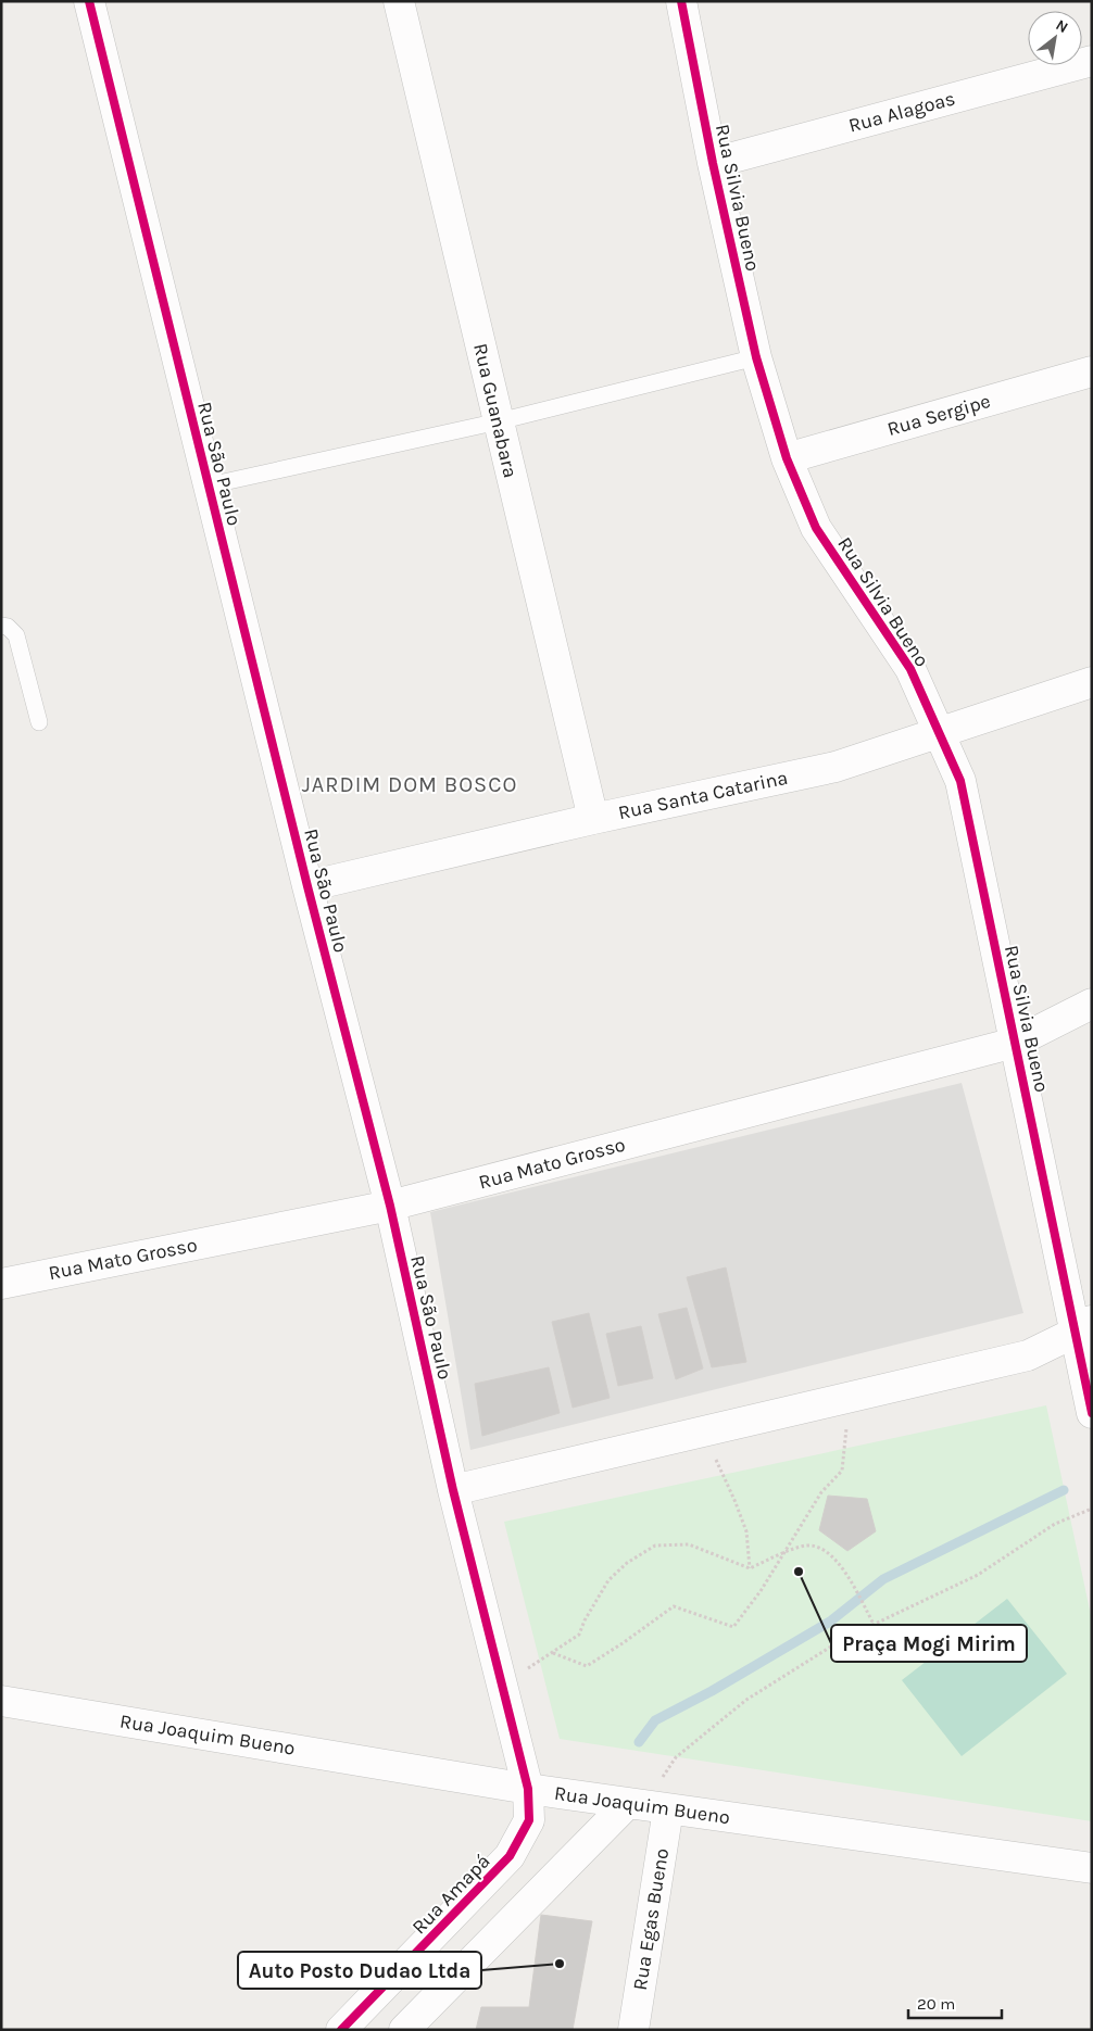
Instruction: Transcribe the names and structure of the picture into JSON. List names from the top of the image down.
{
  "streets": {
    "street": [
      "Rua Alagoas",
      "Rua Silvia Bueno",
      "Rua Guanabara",
      "Rua Sergipe",
      "Rua São Paulo",
      "Rua Santa Catarina",
      "Rua Mato Grosso",
      "Rua Joaquim Bueno",
      "Rua Amapá",
      "Rua Egas Bueno"
    ]
  },
  "crossings": [
    ["Rua Alagoas", "Rua Silvia Bueno"],
    ["Rua Silvia Bueno", "Rua Sergipe"],
    ["Rua Silvia Bueno", "Rua Santa Catarina"],
    ["Rua Silvia Bueno", "Rua Mato Grosso"],
    ["Rua Guanabara", "Rua Santa Catarina"],
    ["Rua São Paulo", "Rua Santa Catarina"],
    ["Rua São Paulo", "Rua Mato Grosso"],
    ["Rua São Paulo", "Rua Joaquim Bueno"],
    ["Rua São Paulo", "Rua Amapá"],
    ["Rua Joaquim Bueno", "Rua Amapá"],
    ["Rua Joaquim Bueno", "Rua Egas Bueno"]
  ],
  "districts": ["JARDIM DOM BOSCO"],
  "places": ["Praça Mogi Mirim", "Auto Posto Dudao Ltda"],
  "scale_bar": "20 m",
  "north": "top right"
}
